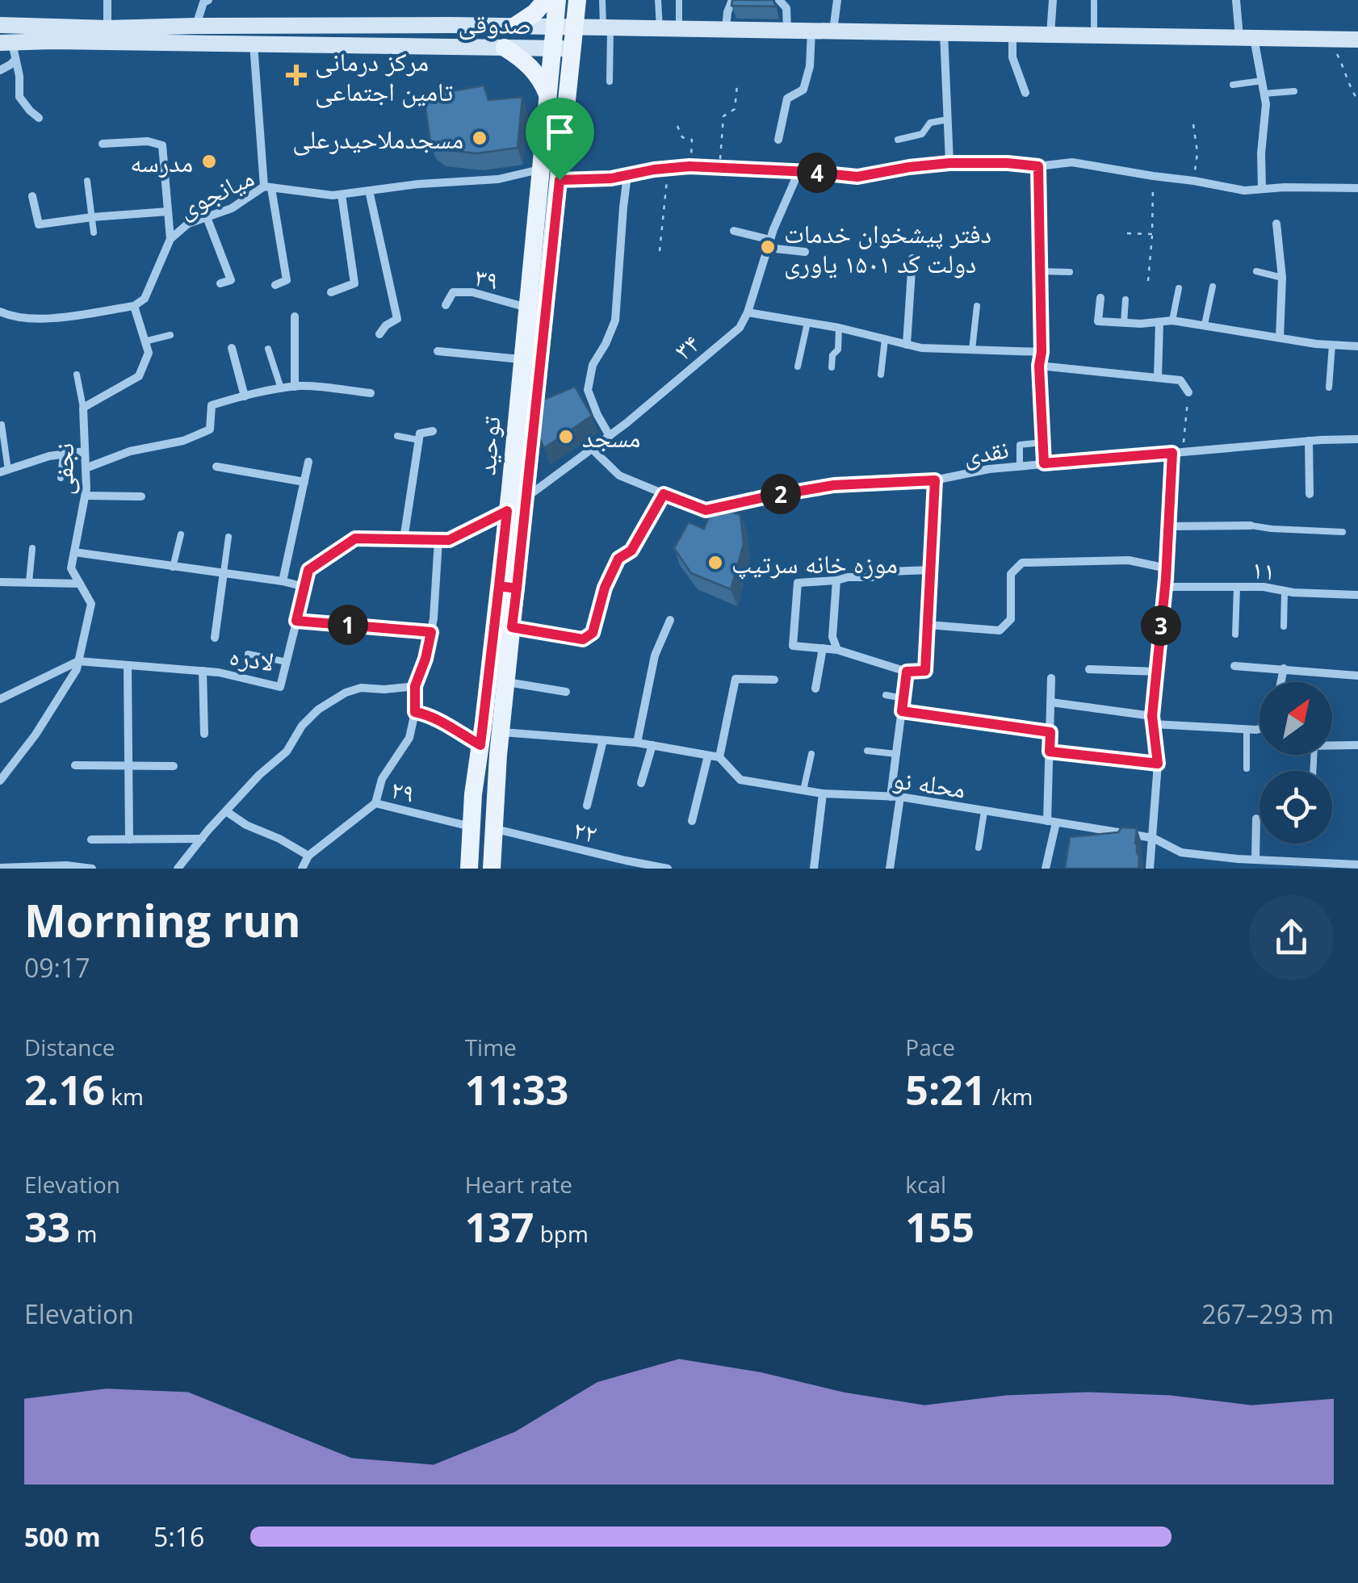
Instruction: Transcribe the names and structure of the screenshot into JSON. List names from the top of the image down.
{
  "streets": {
    "main road": ["صدوقی", "توحید"],
    "street": [
      "میانجوی",
      "۳۹",
      "۳۴",
      "نقدی",
      "نجفی",
      "۱۱",
      "لادره",
      "محله نو",
      "۲۹",
      "۲۲"
    ]
  },
  "crossings": [
    ["صدوقی", "توحید"],
    ["میانجوی", "توحید"],
    ["میانجوی", "نجفی"],
    ["۳۹", "توحید"],
    ["۳۴", "توحید"],
    ["۳۴", "نقدی"],
    ["توحید", "لادره"],
    ["توحید", "محله نو"],
    ["توحید", "۲۹"],
    ["توحید", "۲۲"],
    ["نجفی", "لادره"]
  ],
  "places": {
    "health": ["مرکز درمانی تامین اجتماعی"],
    "other": [
      "مسجدملاحیدرعلی",
      "مدرسه",
      "دفتر پیشخوان خدمات دولت کد ۱۵۰۱ یاوری",
      "مسجد",
      "موزه خانه سرتیپ"
    ]
  },
  "north": "top right",
  "page": {
    "pins": [
      "4",
      "2",
      "1",
      "3"
    ],
    "heading": ["Morning run", "09:17"],
    "stats": [
      ["Distance", "2.16 km"],
      ["Time", "11:33"],
      ["Pace", "5:21 /km"],
      ["Elevation", "33 m"],
      ["Heart rate", "137 bpm"],
      ["kcal", "155"]
    ],
    "chart": ["Elevation", "267–293 m"],
    "list": [
      {
        "name": "500 m",
        "note": "5:16"
      }
    ]
  }
}
